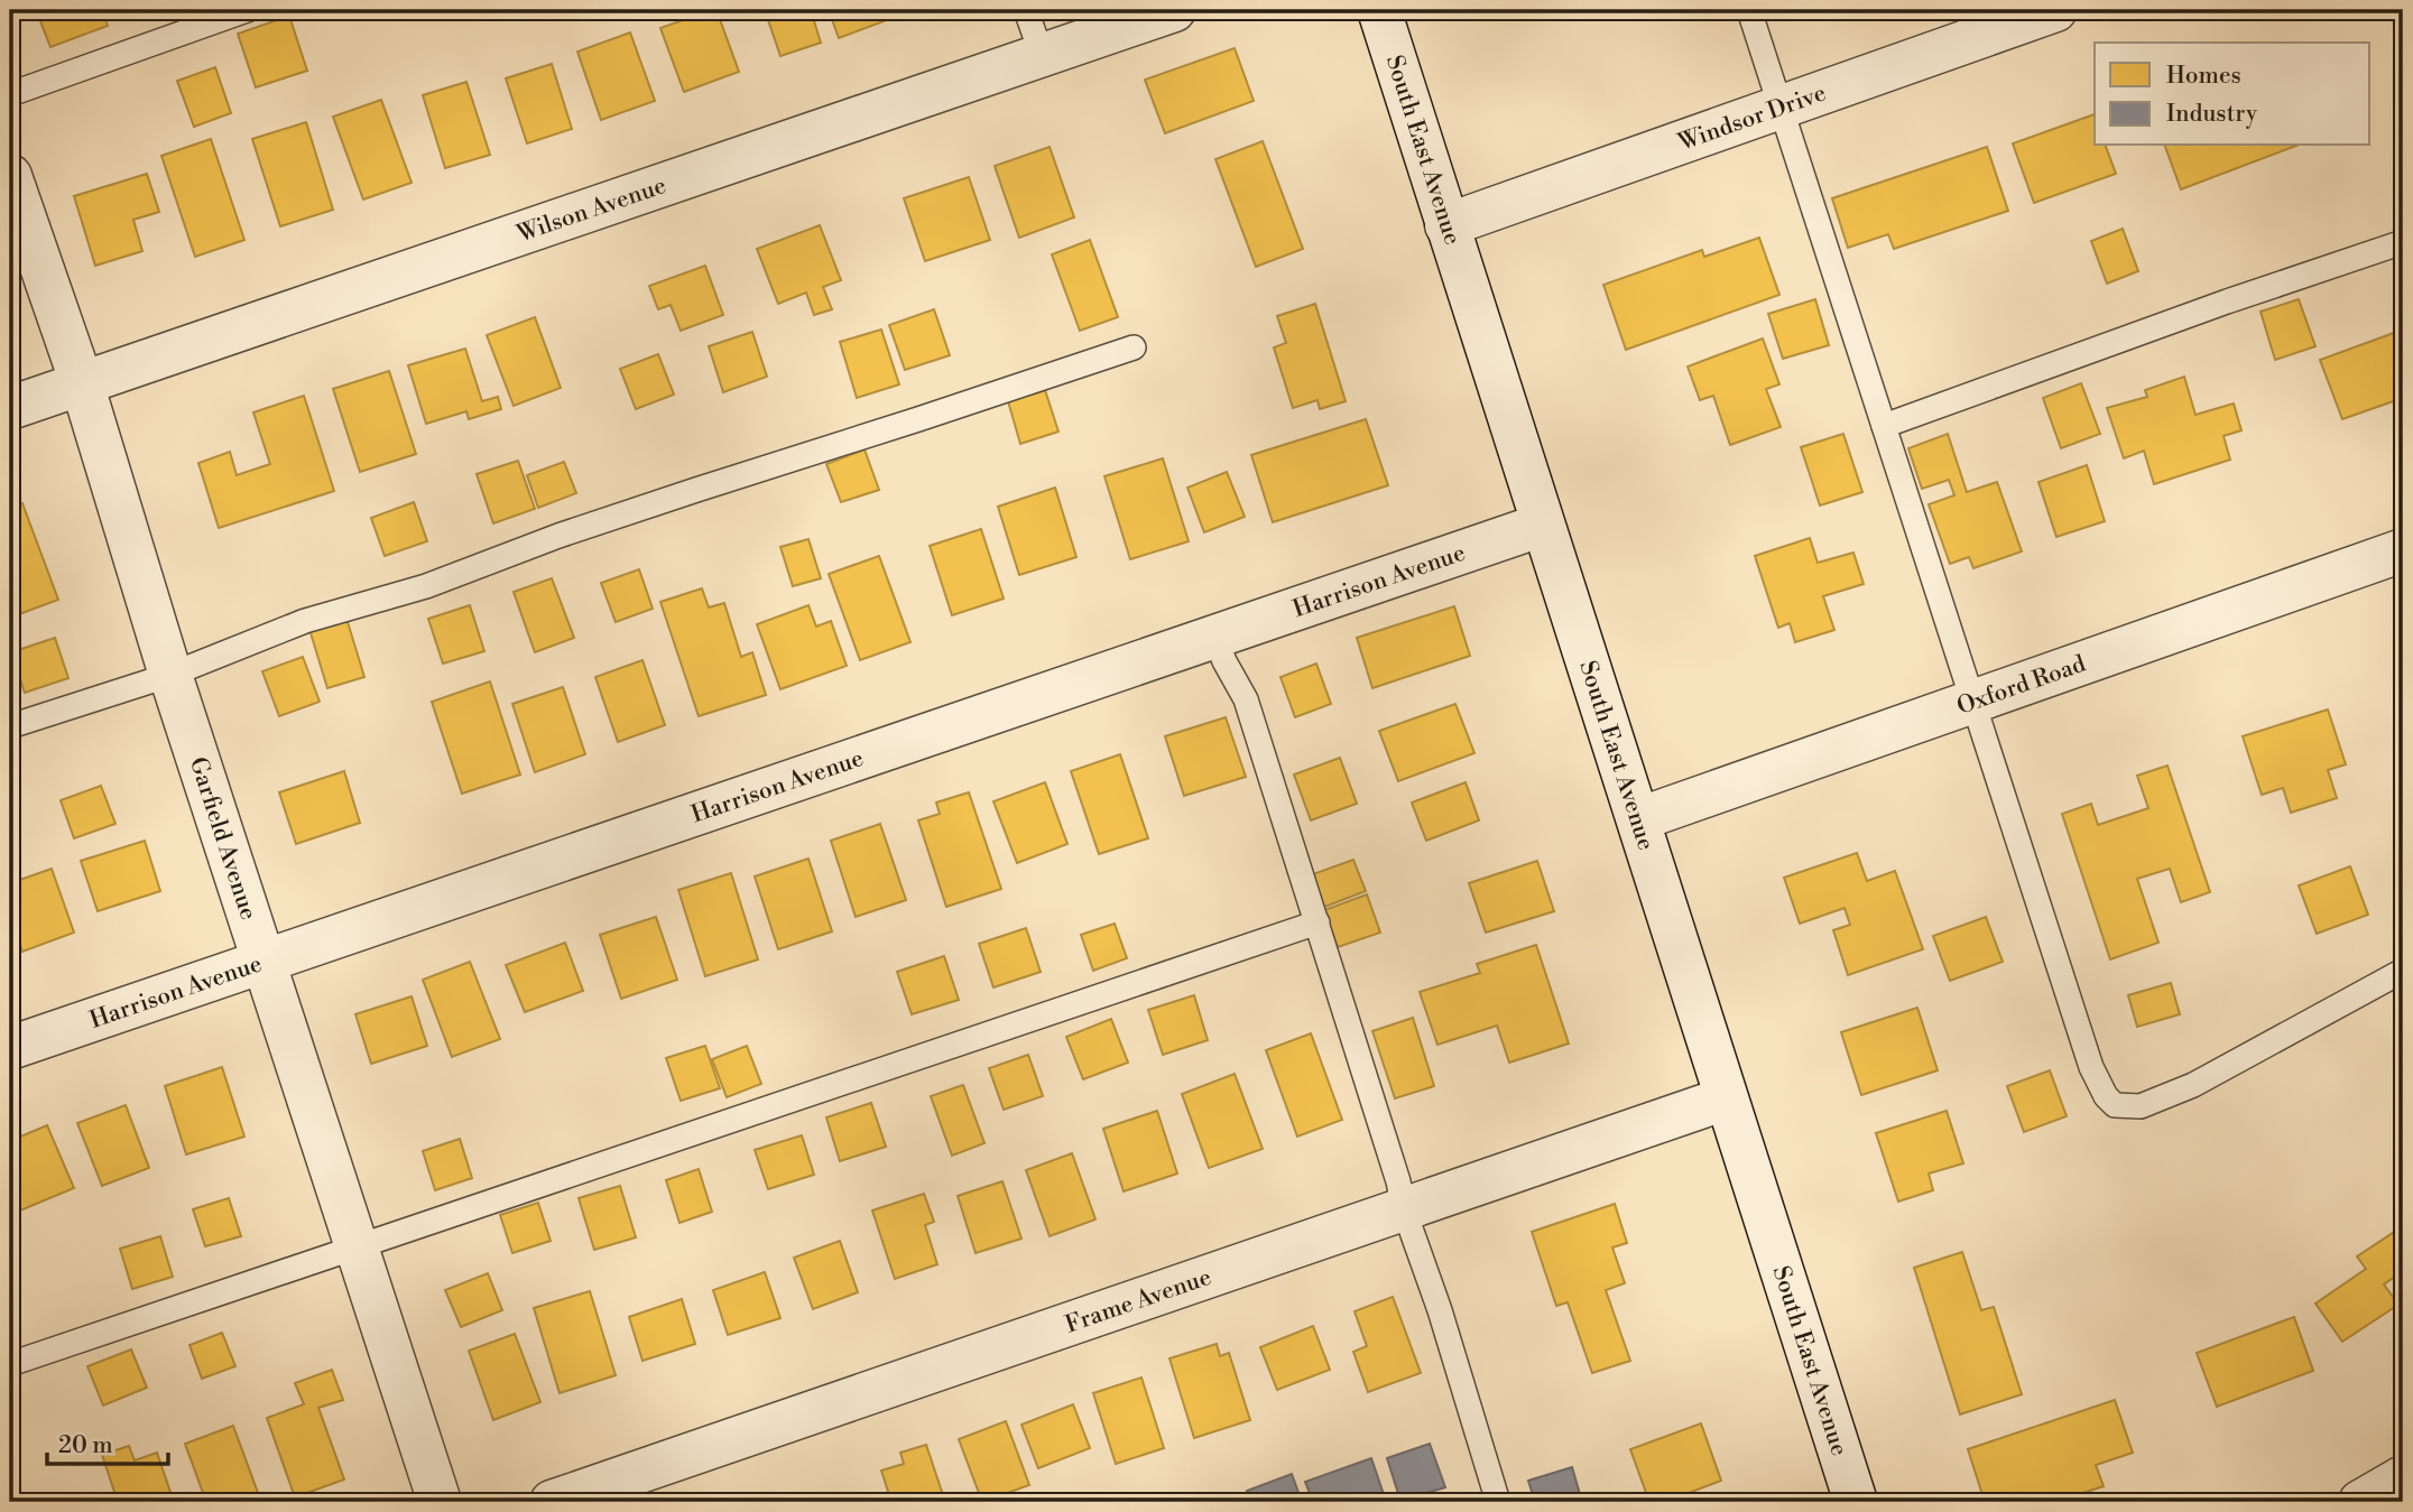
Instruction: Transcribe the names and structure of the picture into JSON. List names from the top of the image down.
{
  "streets": {
    "street": [
      "Windsor Drive",
      "South East Avenue",
      "Wilson Avenue",
      "Harrison Avenue",
      "Oxford Road",
      "Garfield Avenue",
      "Frame Avenue"
    ]
  },
  "crossings": [
    ["Windsor Drive", "South East Avenue"],
    ["South East Avenue", "Harrison Avenue"],
    ["South East Avenue", "Oxford Road"],
    ["South East Avenue", "Frame Avenue"],
    ["Wilson Avenue", "Garfield Avenue"],
    ["Harrison Avenue", "Garfield Avenue"]
  ],
  "legend": ["Homes", "Industry"],
  "scale_bar": "20 m"
}
